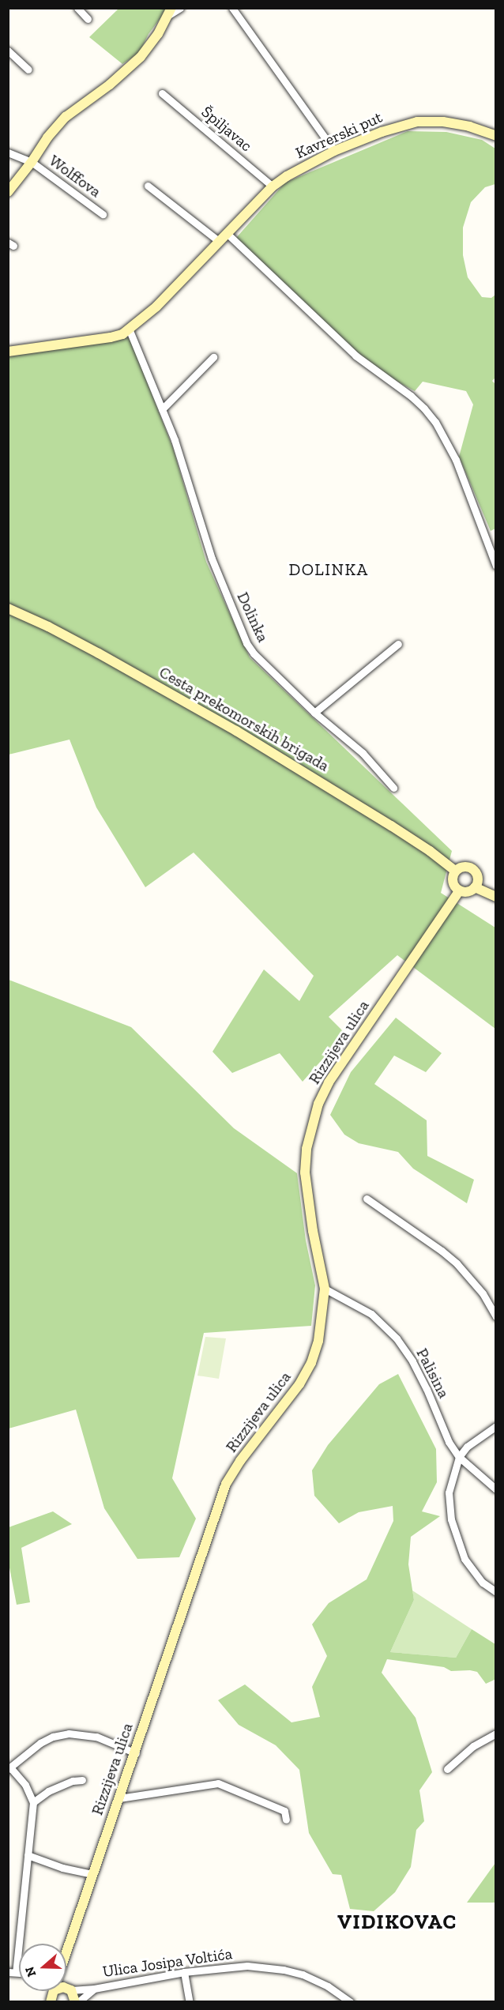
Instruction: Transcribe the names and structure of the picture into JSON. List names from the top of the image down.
{
  "streets": {
    "main road": ["Kavrerski put", "Cesta prekomorskih brigada", "Rizzijeva ulica"],
    "street": [
      "Špiljavac",
      "Wolffova",
      "Dolinka",
      "Palisina",
      "Ulica Josipa Voltića"
    ]
  },
  "crossings": [
    ["Špiljavac", "Kavrerski put"],
    ["Kavrerski put", "Dolinka"],
    ["Cesta prekomorskih brigada", "Rizzijeva ulica"],
    ["Rizzijeva ulica", "Palisina"]
  ],
  "districts": ["DOLINKA", "VIDIKOVAC"],
  "north": "left"
}
